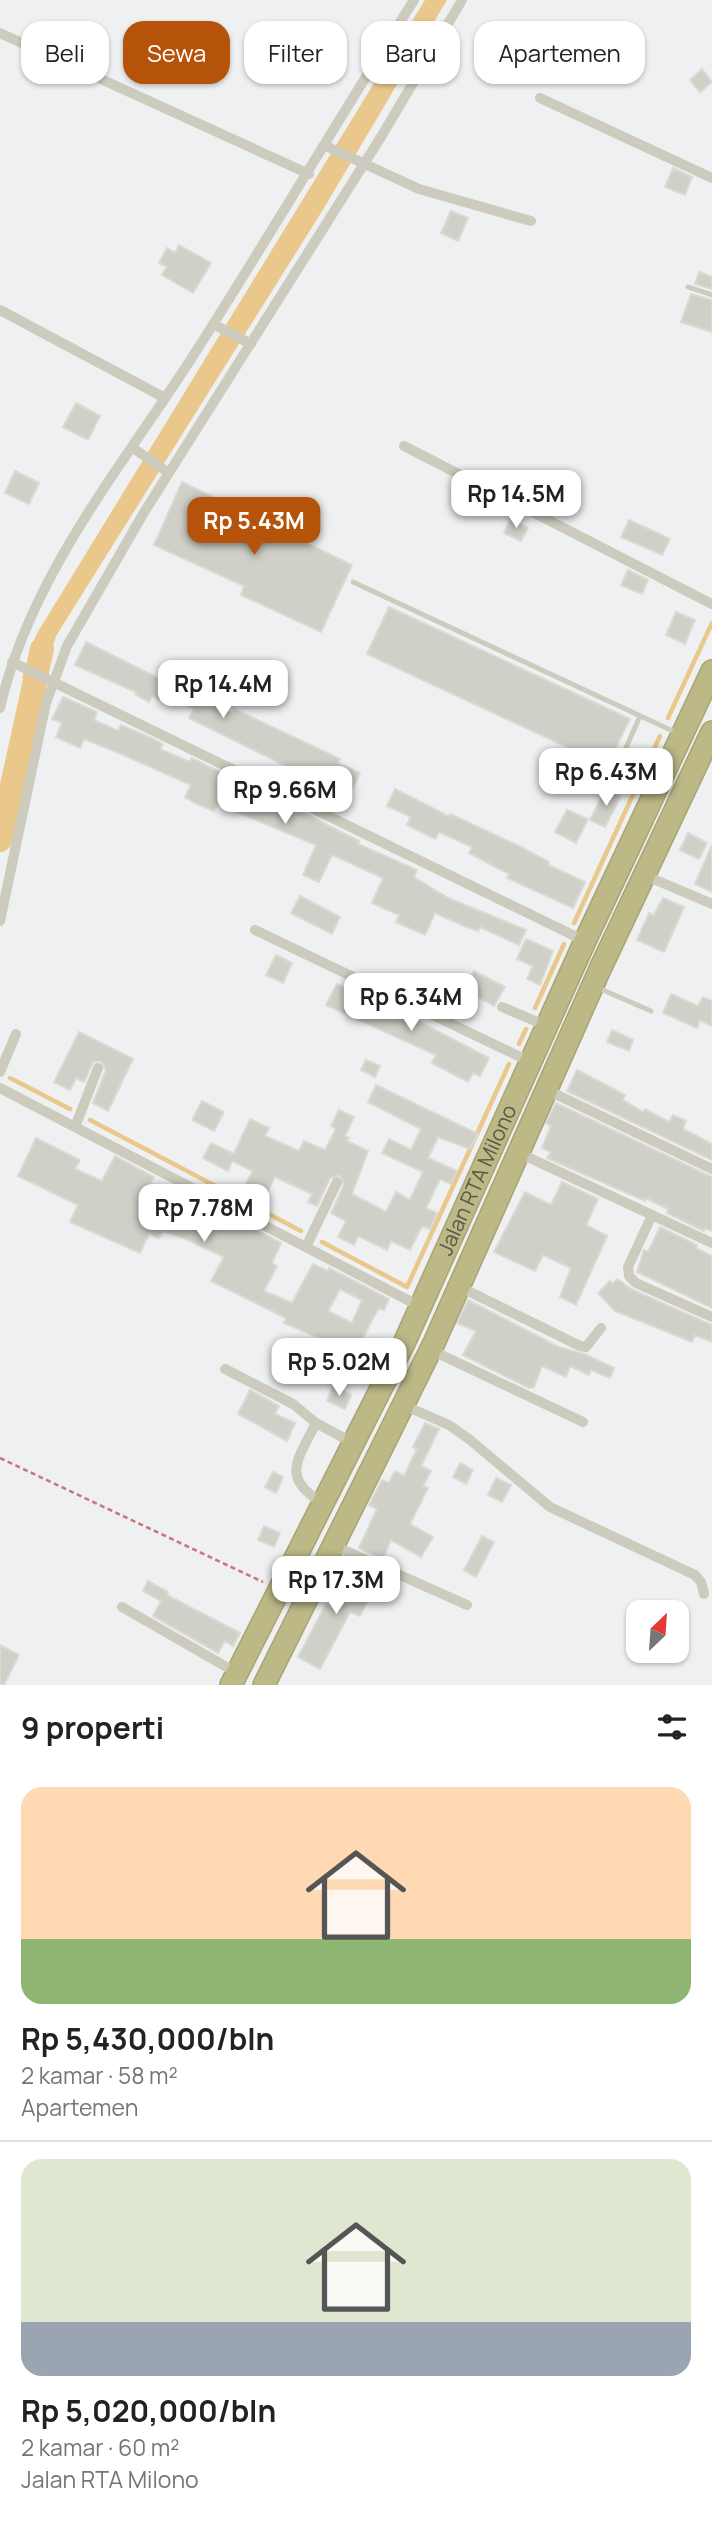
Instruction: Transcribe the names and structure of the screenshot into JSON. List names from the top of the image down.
{
  "streets": {
    "highway": ["Jalan RTA Milono"]
  },
  "north": "top right",
  "page": {
    "chip": [
      "Beli",
      "Sewa",
      "Filter",
      "Baru",
      "Apartemen"
    ],
    "price": [
      "Rp 14.5M",
      "Rp 5.43M",
      "Rp 14.4M",
      "Rp 6.43M",
      "Rp 9.66M",
      "Rp 6.34M",
      "Rp 7.78M",
      "Rp 5.02M",
      "Rp 17.3M"
    ],
    "heading": "9 properti",
    "list": [
      {
        "name": "Rp 5,430,000/bln",
        "note": "2 kamar · 58 m² · Apartemen"
      },
      {
        "name": "Rp 5,020,000/bln",
        "note": "2 kamar · 60 m² · Jalan RTA Milono"
      }
    ]
  }
}
